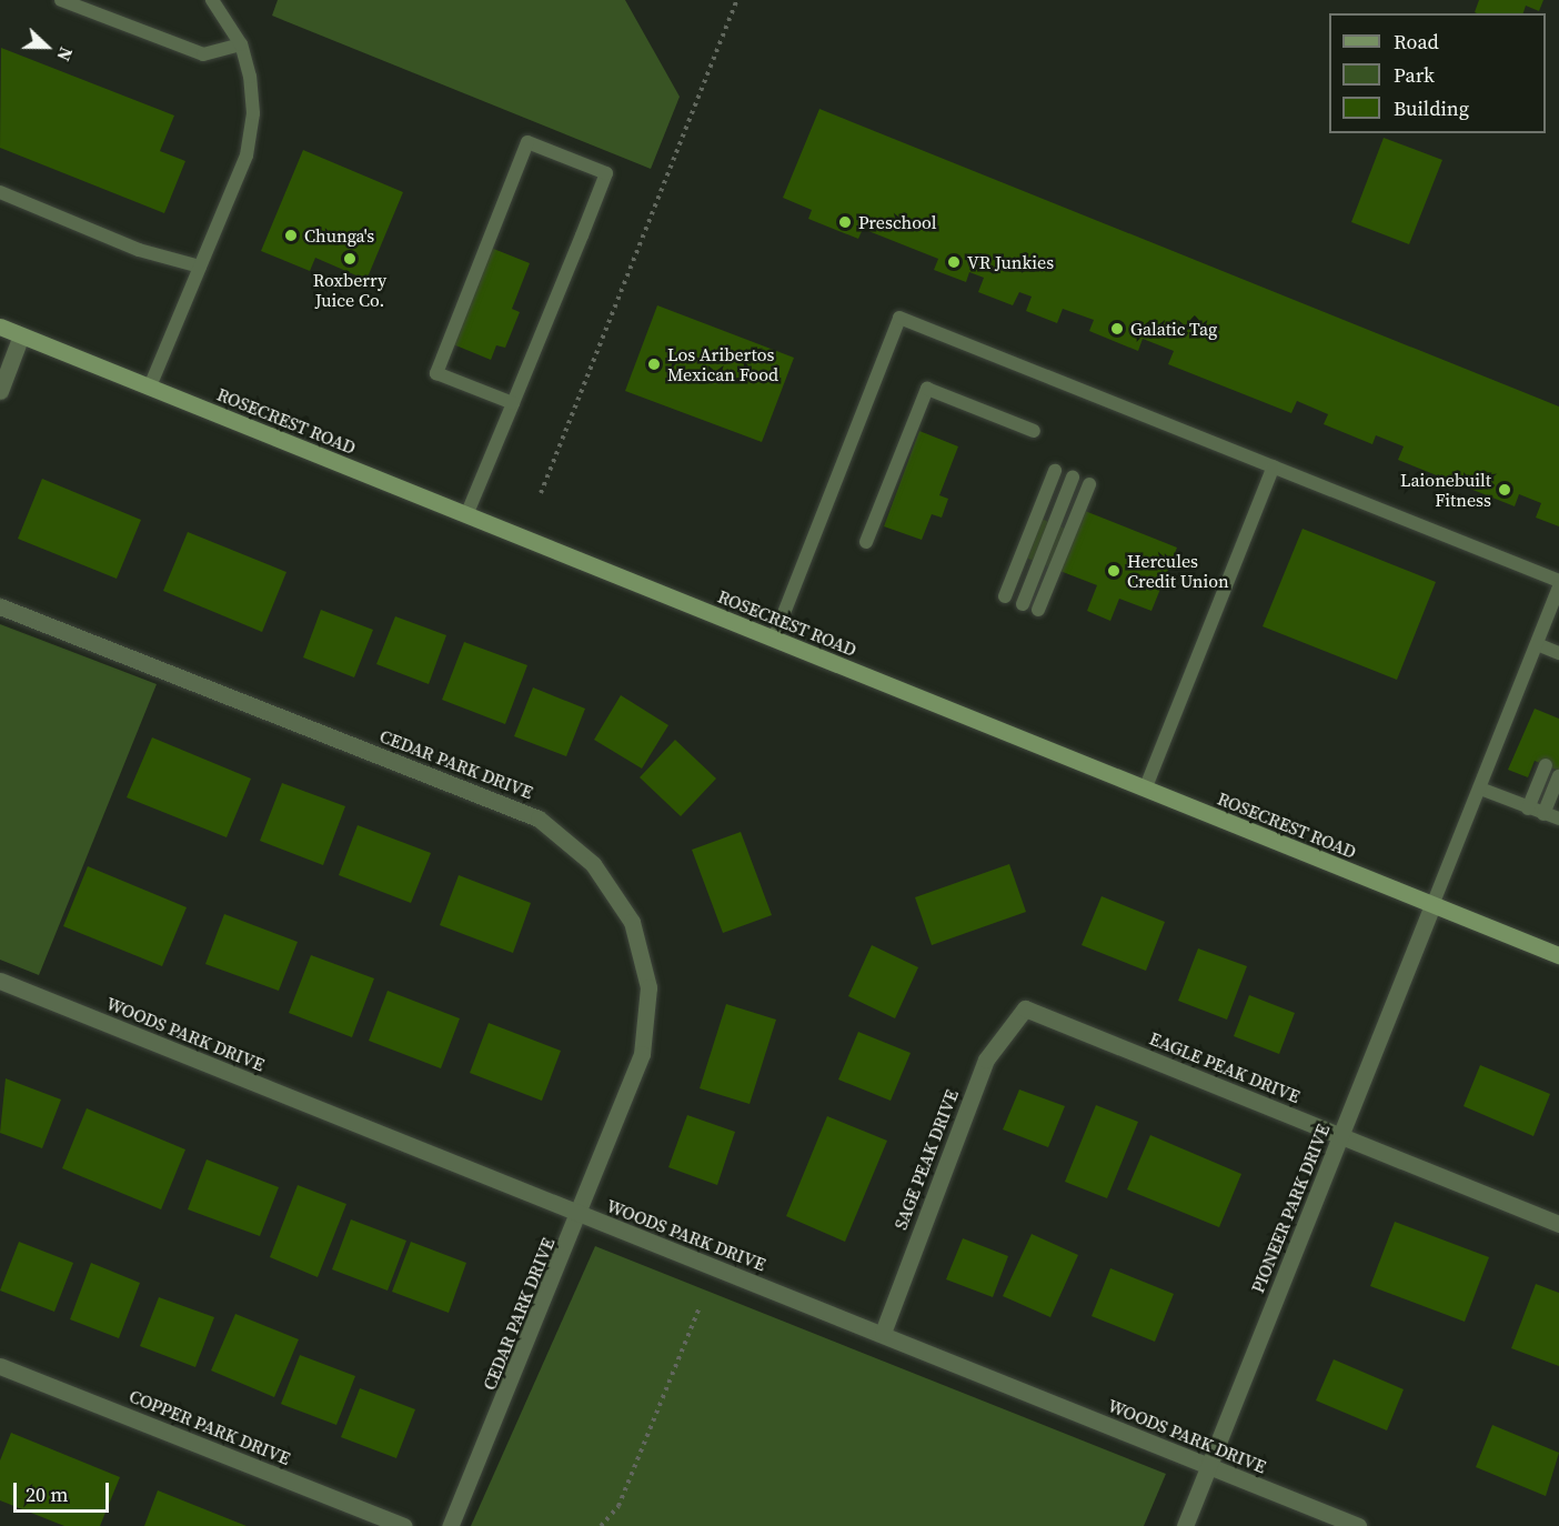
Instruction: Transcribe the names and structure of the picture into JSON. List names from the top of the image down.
{
  "streets": {
    "main road": ["ROSECREST ROAD"],
    "street": [
      "CEDAR PARK DRIVE",
      "WOODS PARK DRIVE",
      "EAGLE PEAK DRIVE",
      "SAGE PEAK DRIVE",
      "PIONEER PARK DRIVE",
      "COPPER PARK DRIVE"
    ]
  },
  "crossings": [
    ["ROSECREST ROAD", "PIONEER PARK DRIVE"],
    ["CEDAR PARK DRIVE", "WOODS PARK DRIVE"],
    ["WOODS PARK DRIVE", "SAGE PEAK DRIVE"],
    ["WOODS PARK DRIVE", "PIONEER PARK DRIVE"],
    ["EAGLE PEAK DRIVE", "SAGE PEAK DRIVE"],
    ["EAGLE PEAK DRIVE", "PIONEER PARK DRIVE"]
  ],
  "places": [
    "Preschool",
    "Chunga's",
    "Roxberry Juice Co.",
    "VR Junkies",
    "Galatic Tag",
    "Los Aribertos Mexican Food",
    "Laionebuilt Fitness",
    "Hercules Credit Union"
  ],
  "legend": ["Road", "Park", "Building"],
  "scale_bar": "20 m",
  "north": "right"
}
